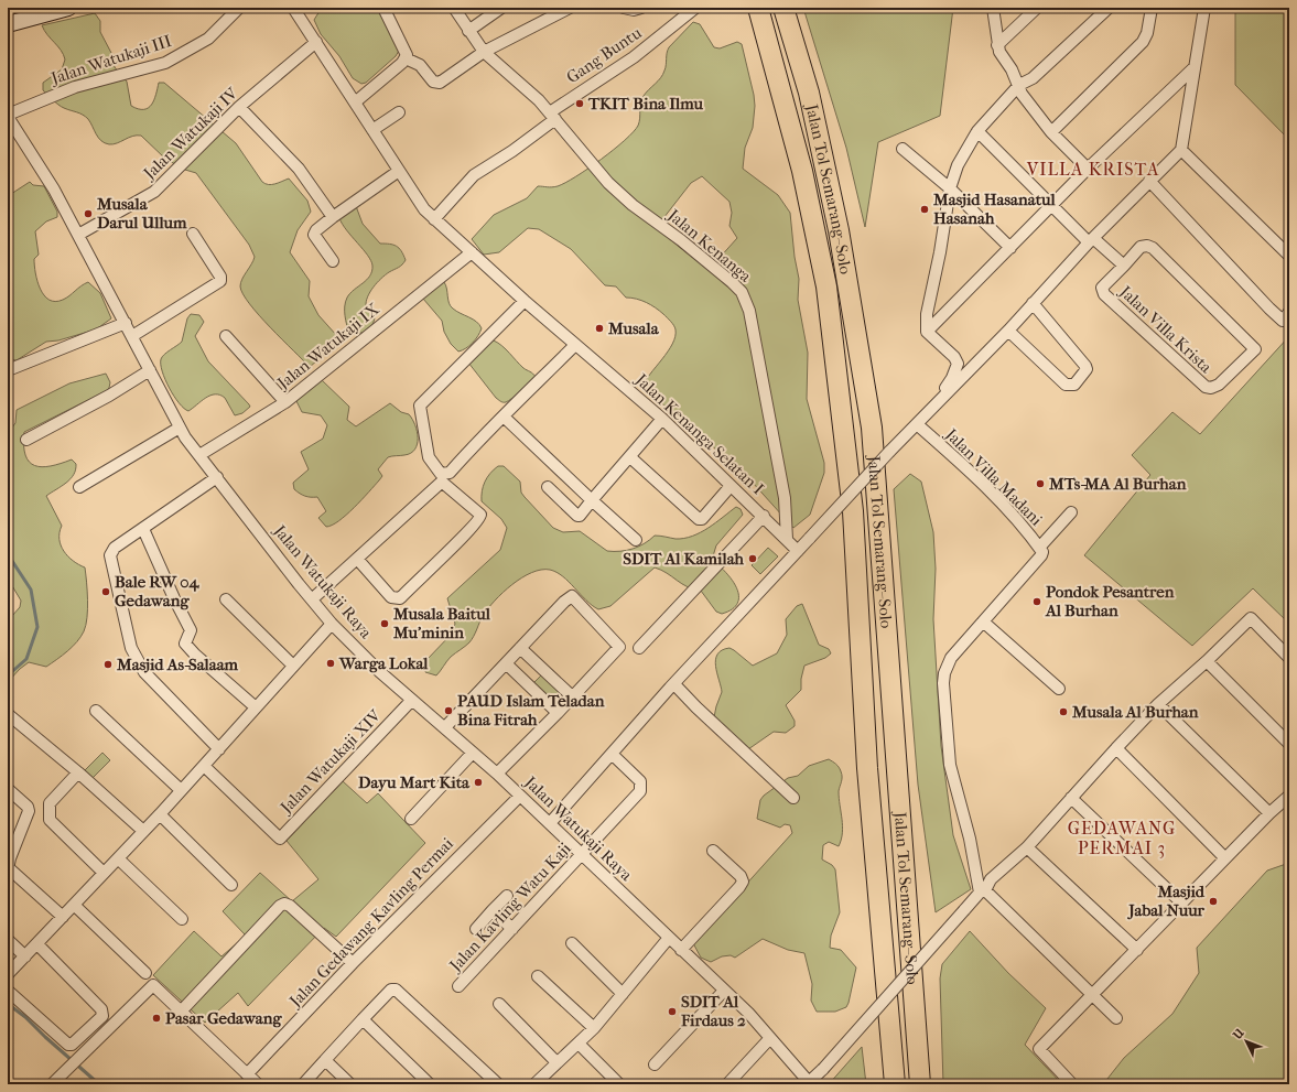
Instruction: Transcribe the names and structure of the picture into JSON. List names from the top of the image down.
{
  "streets": {
    "highway": ["Jalan Tol Semarang–Solo"],
    "street": [
      "Gang Buntu",
      "Jalan Watukaji III",
      "Jalan Watukaji IV",
      "Jalan Kenanga",
      "Jalan Villa Krista",
      "Jalan Watukaji IX",
      "Jalan Kenanga Selatan I",
      "Jalan Villa Madani",
      "Jalan Watukaji Raya",
      "Jalan Watukaji XIV",
      "Jalan Kavling Watu Kaji",
      "Jalan Gedawang Kavling Permai"
    ]
  },
  "crossings": [
    ["Gang Buntu", "Jalan Kenanga"],
    ["Jalan Watukaji III", "Jalan Watukaji Raya"],
    ["Jalan Watukaji IV", "Jalan Kenanga Selatan I"],
    ["Jalan Watukaji IV", "Jalan Watukaji Raya"],
    ["Jalan Kenanga", "Jalan Kenanga Selatan I"],
    ["Jalan Watukaji IX", "Jalan Kenanga Selatan I"],
    ["Jalan Watukaji IX", "Jalan Watukaji Raya"],
    ["Jalan Watukaji Raya", "Jalan Watukaji XIV"],
    ["Jalan Watukaji Raya", "Jalan Kavling Watu Kaji"],
    ["Jalan Watukaji Raya", "Jalan Gedawang Kavling Permai"]
  ],
  "districts": ["VILLA KRISTA", "GEDAWANG PERMAI 3"],
  "places": [
    "TKIT Bina Ilmu",
    "Masjid Hasanatul Hasanah",
    "Musala Darul Ullum",
    "Musala",
    "MTs-MA Al Burhan",
    "SDIT Al Kamilah",
    "Bale RW 04 Gedawang",
    "Pondok Pesantren Al Burhan",
    "Musala Baitul Mu'minin",
    "Warga Lokal",
    "Masjid As-Salaam",
    "PAUD Islam Teladan Bina Fitrah",
    "Musala Al Burhan",
    "Dayu Mart Kita",
    "Masjid Jabal Nuur",
    "SDIT Al Firdaus 2",
    "Pasar Gedawang"
  ],
  "north": "top left"
}
